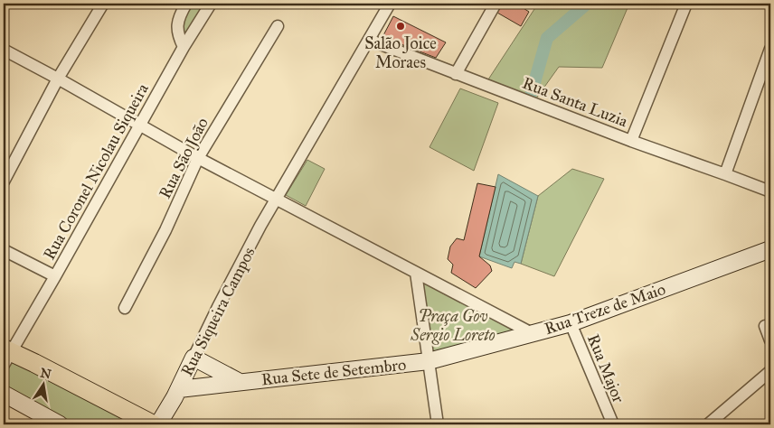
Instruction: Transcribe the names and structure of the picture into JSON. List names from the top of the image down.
{
  "streets": {
    "street": [
      "Rua Santa Luzia",
      "Rua São João",
      "Rua Coronel Nicolau Siqueira",
      "Rua Treze de Maio",
      "Rua Siqueira Campos",
      "Rua Major",
      "Rua Sete de Setembro"
    ]
  },
  "crossings": [
    ["Rua São João", "Rua Treze de Maio"],
    ["Rua Coronel Nicolau Siqueira", "Rua Treze de Maio"],
    ["Rua Treze de Maio", "Rua Siqueira Campos"],
    ["Rua Treze de Maio", "Rua Major"],
    ["Rua Treze de Maio", "Rua Sete de Setembro"],
    ["Rua Siqueira Campos", "Rua Sete de Setembro"]
  ],
  "parks": ["Praça Gov Sergio Loreto"],
  "places": ["Salão Joice Moraes"],
  "north": "top"
}
